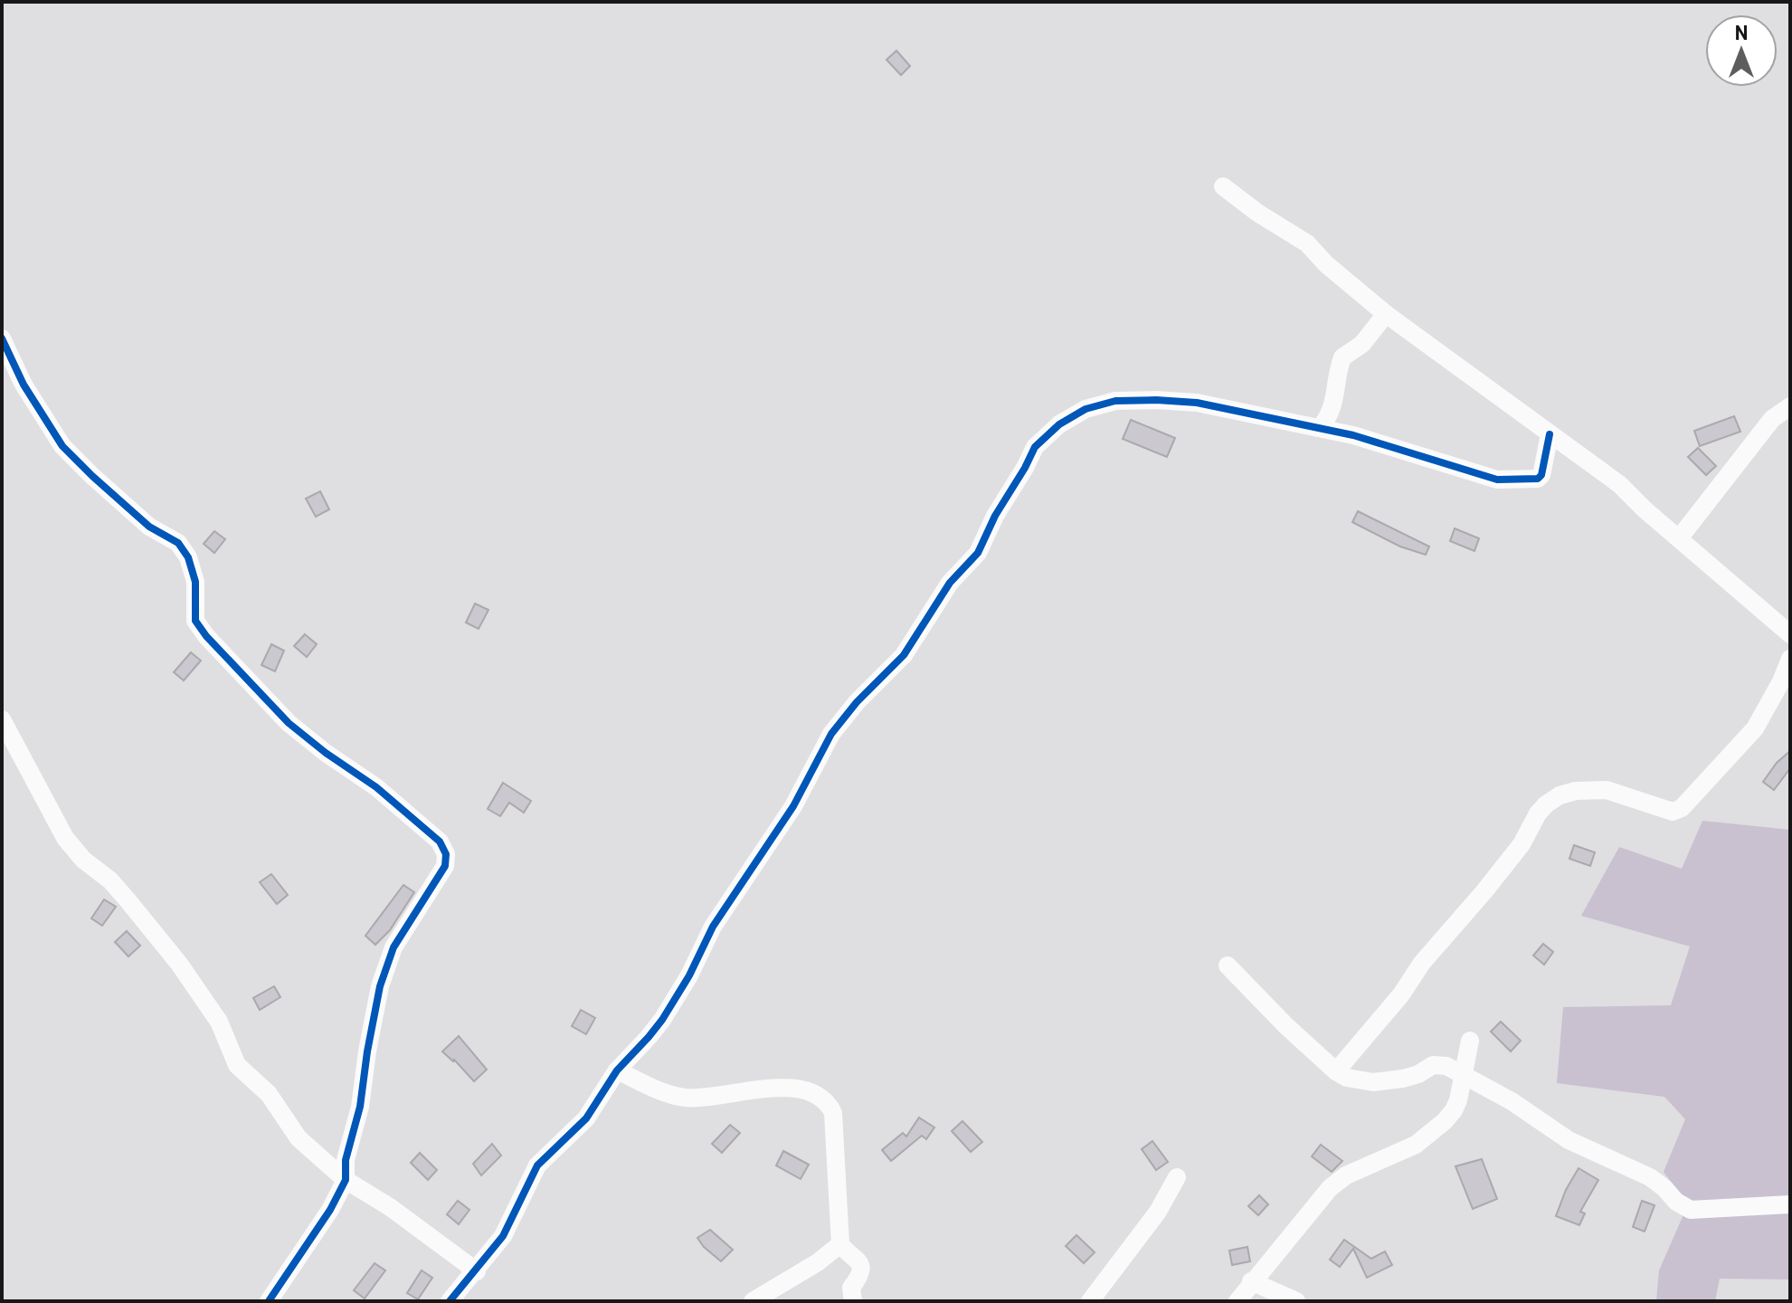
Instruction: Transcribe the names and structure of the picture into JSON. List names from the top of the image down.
{
  "north": "top"
}
